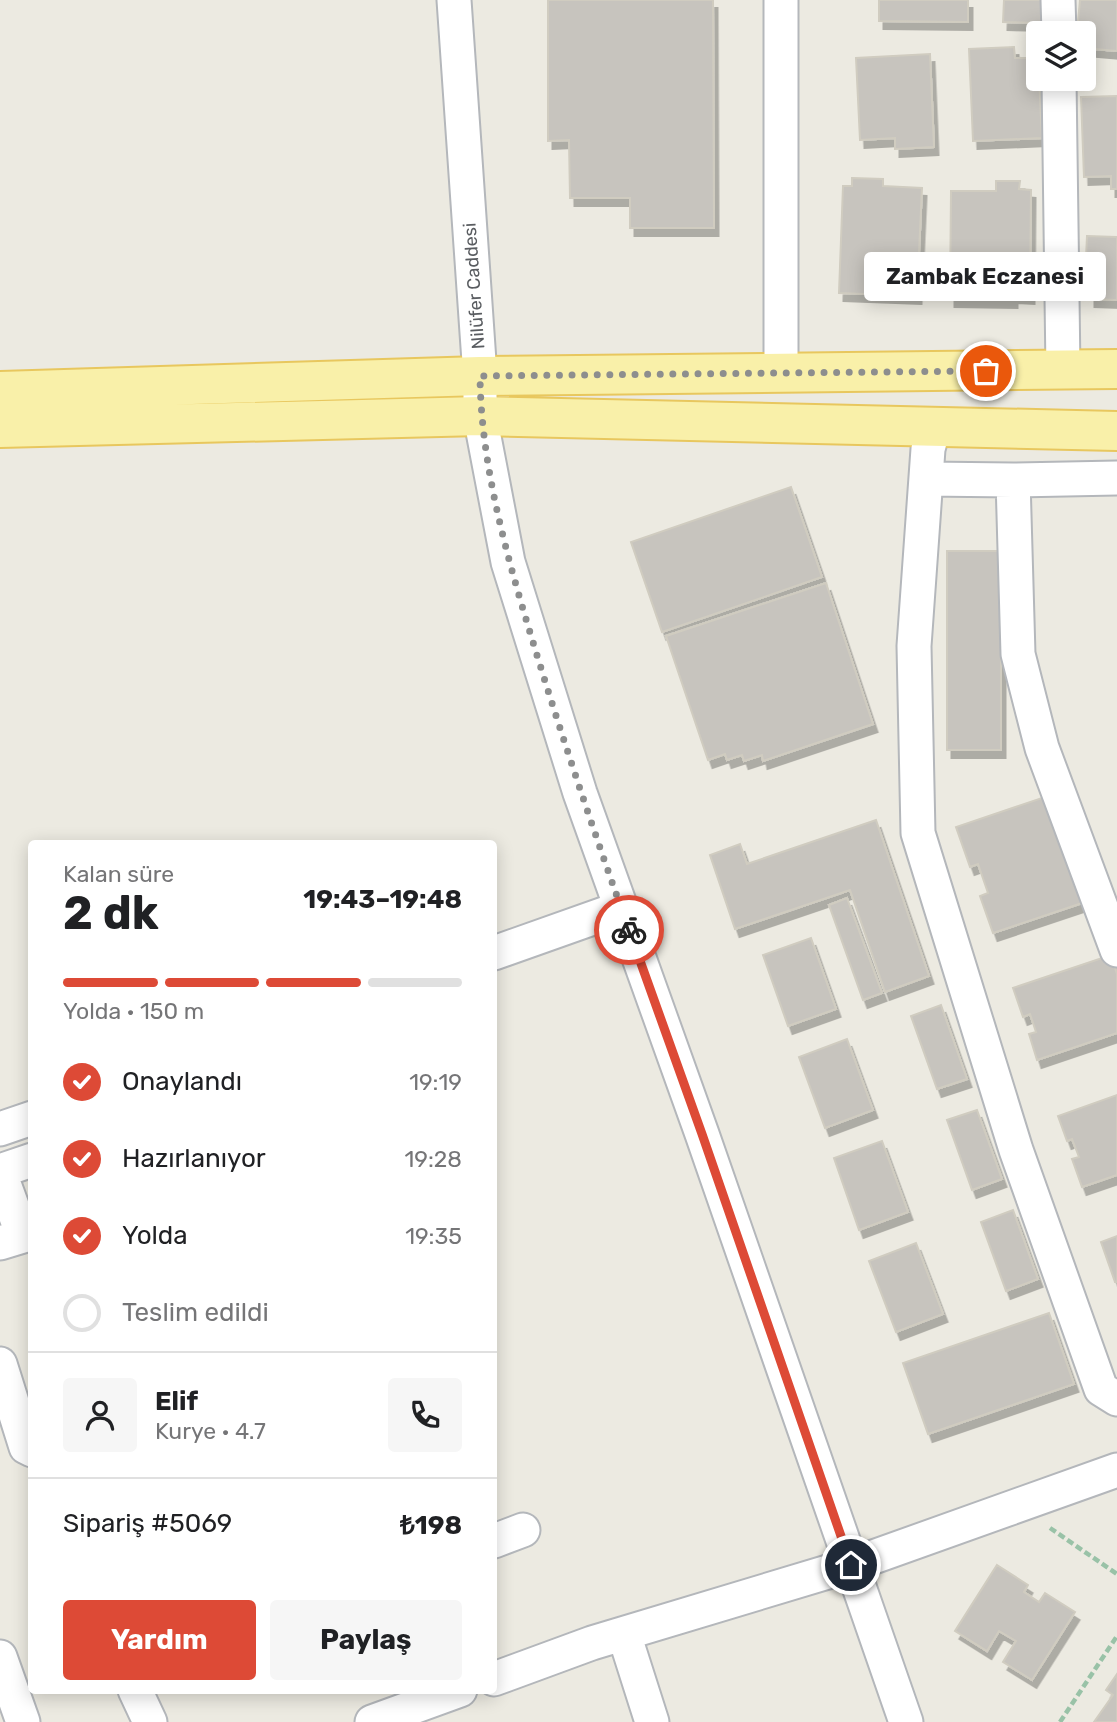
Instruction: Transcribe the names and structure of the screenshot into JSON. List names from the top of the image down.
{
  "streets": {
    "street": ["Nilüfer Caddesi"]
  },
  "places": ["Zambak Eczanesi"],
  "page": {
    "bubble": "Zambak Eczanesi",
    "heading": ["2 dk", "Kalan süre", "19:43–19:48"],
    "panel": [
      "Elif",
      "Kurye · 4.7",
      "Sipariş #5069",
      "₺198"
    ],
    "bar": "Yolda · 150 m",
    "list": [
      ["Onaylandı", "19:19"],
      ["Hazırlanıyor", "19:28"],
      ["Yolda", "19:35"],
      "Teslim edildi"
    ],
    "buttons": ["Yardım", "Paylaş"]
  }
}
